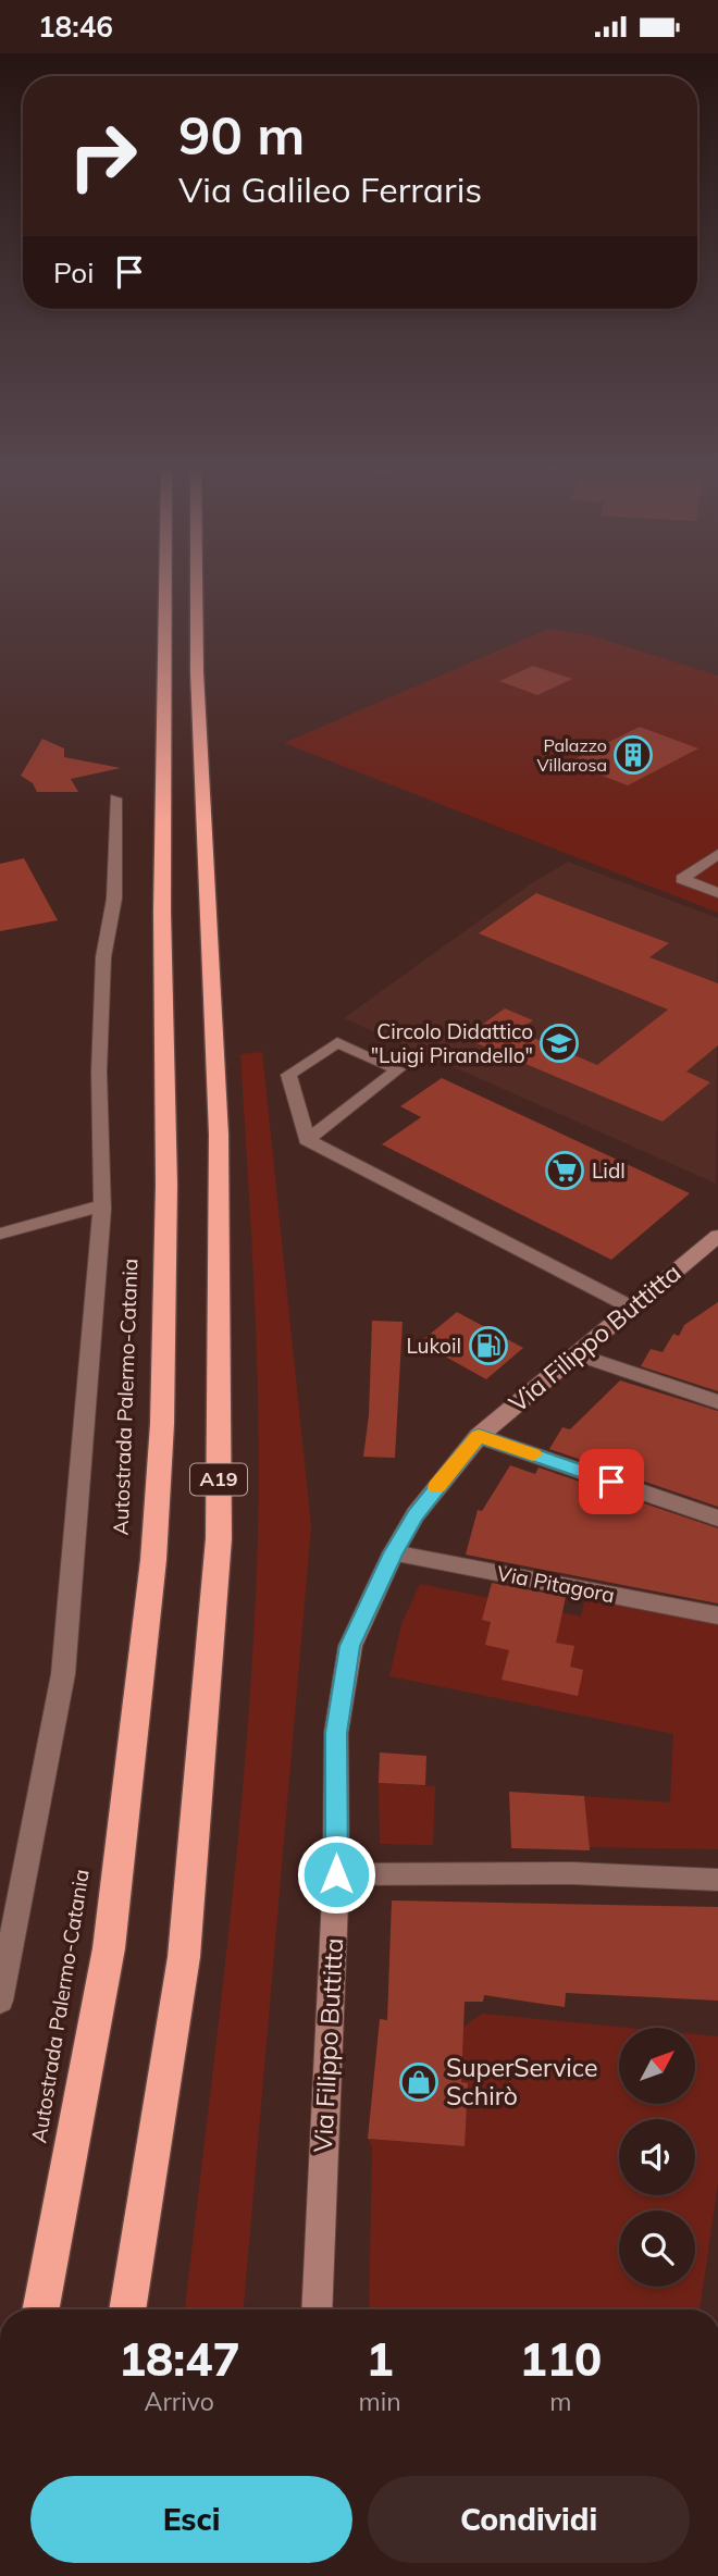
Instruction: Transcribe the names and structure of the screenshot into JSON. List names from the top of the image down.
{
  "streets": {
    "highway": ["Autostrada Palermo-Catania", "A19"],
    "main road": ["Via Filippo Buttitta"],
    "street": ["Via Pitagora"]
  },
  "crossings": [
    ["Via Filippo Buttitta", "Via Pitagora"]
  ],
  "places": {
    "building": ["Palazzo Villarosa"],
    "school or university": ["Circolo Didattico \"Luigi Pirandello\""],
    "supermarket": ["Lidl"],
    "fuel station": ["Lukoil"],
    "shop": ["SuperService Schirò"]
  },
  "north": "top right",
  "page": {
    "status": "18:46",
    "turn": ["90 m", "Via Galileo Ferraris"],
    "then": "Poi",
    "eta": [
      "18:47",
      "Arrivo",
      "1",
      "min",
      "110",
      "m"
    ],
    "buttons": ["Esci", "Condividi"]
  }
}
